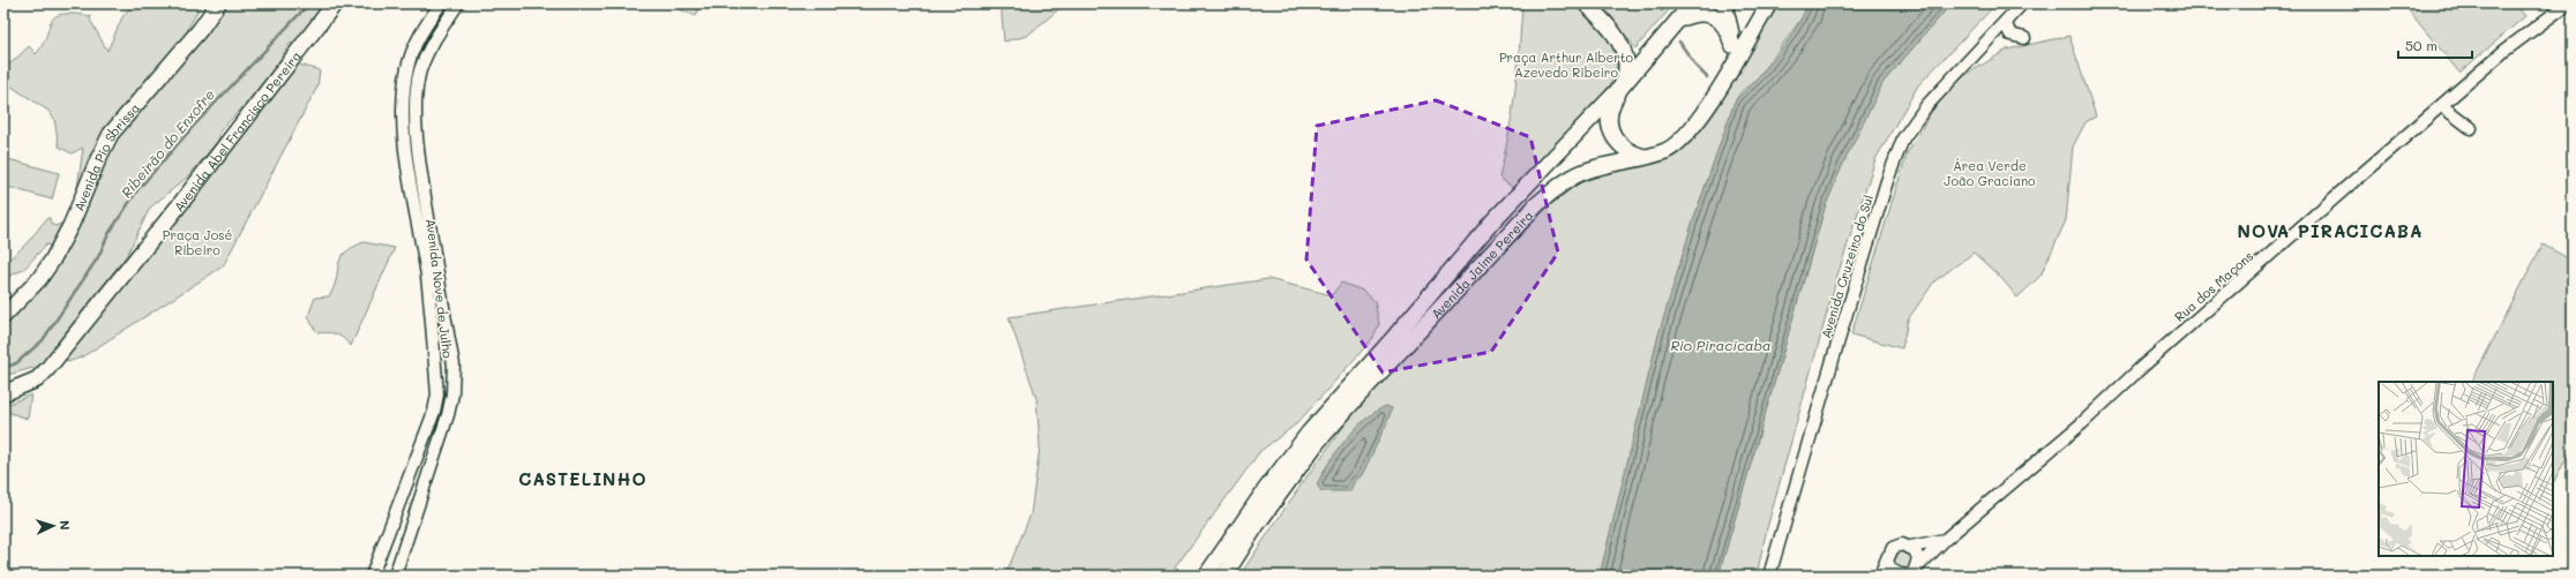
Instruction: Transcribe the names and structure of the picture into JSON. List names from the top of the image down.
{
  "streets": {
    "main road": ["Avenida Abel Francisco Pereira", "Avenida Pio Sbrissa", "Avenida Jaime Pereira"],
    "street": ["Avenida Cruzeiro do Sul", "Rua dos Maçons", "Avenida Nove de Julho"]
  },
  "districts": ["NOVA PIRACICABA", "CASTELINHO"],
  "water": ["Ribeirão do Enxofre", "Rio Piracicaba"],
  "parks": ["Praça Arthur Alberto Azevedo Ribeiro", "Área Verde João Graciano", "Praça José Ribeiro"],
  "scale_bar": "50 m",
  "north": "right"
}
